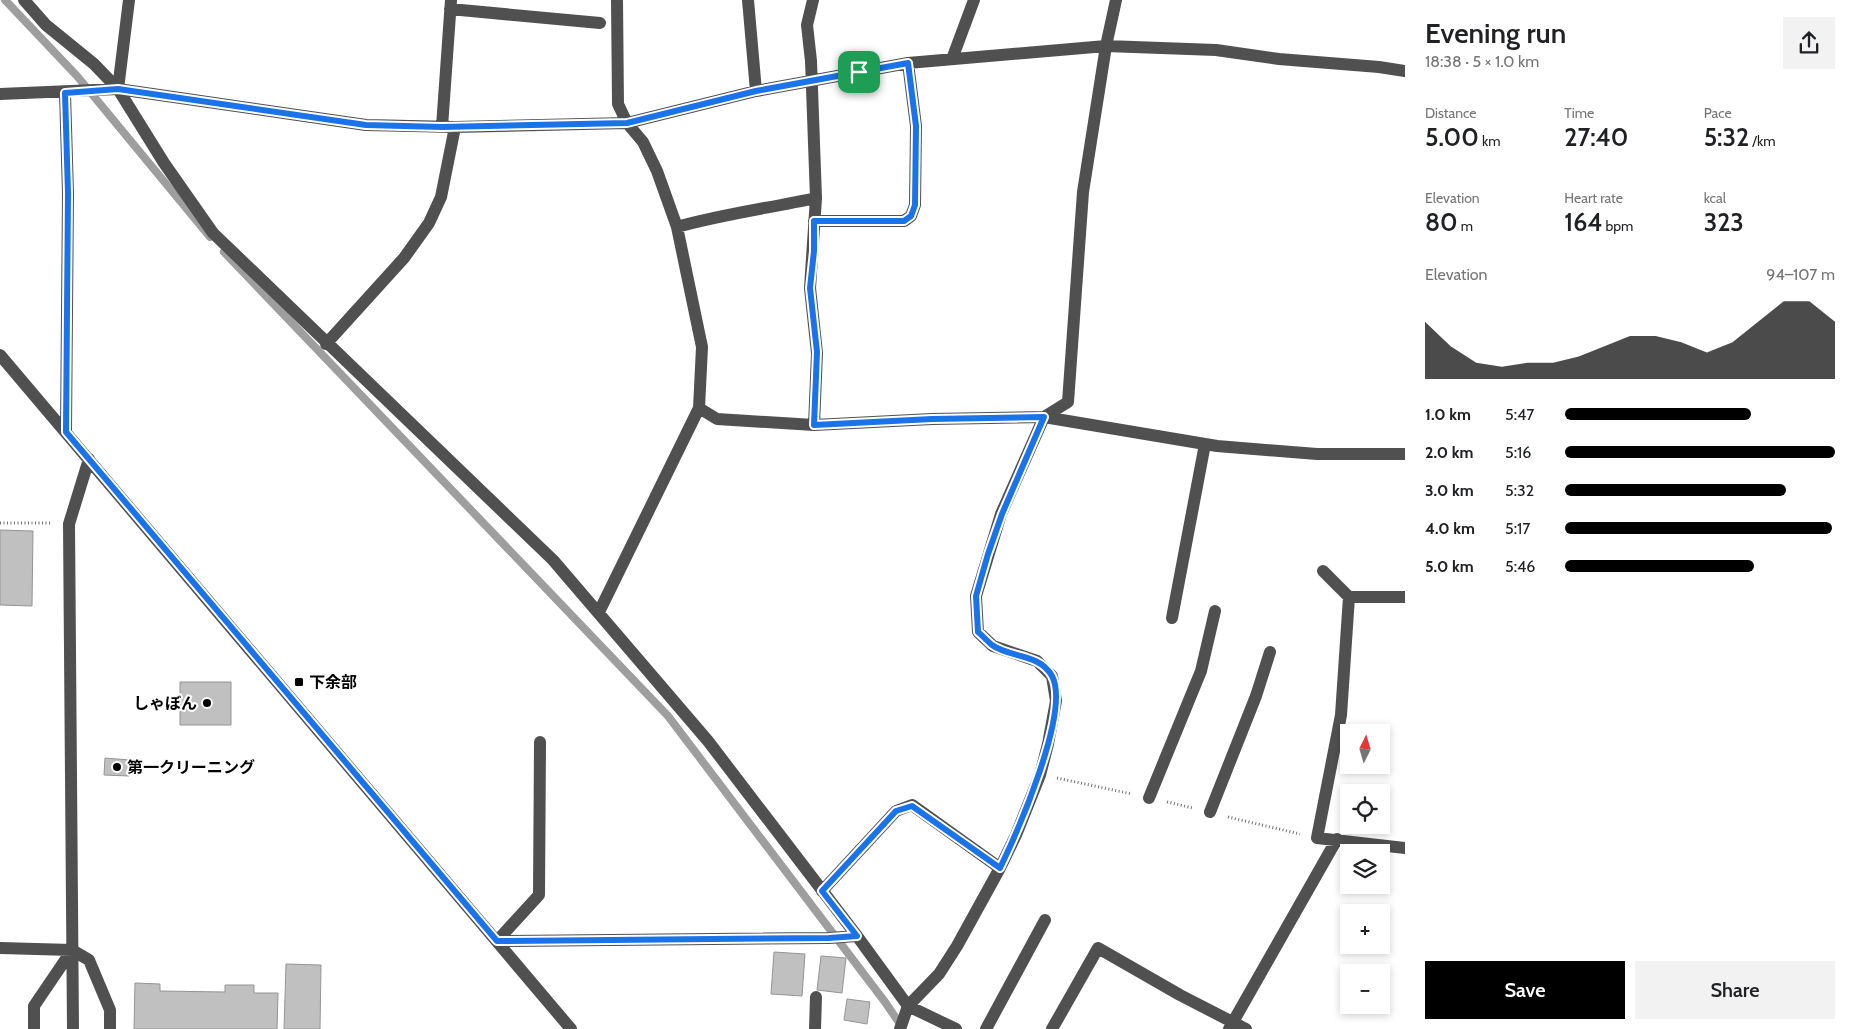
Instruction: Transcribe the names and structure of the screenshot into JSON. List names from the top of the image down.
{
  "places": {
    "transit": ["下余部"],
    "other": ["しゃぼん", "第一クリーニング"]
  },
  "north": "top",
  "page": {
    "heading": ["Evening run", "18:38 · 5 × 1.0 km"],
    "stats": [
      ["Distance", "5.00 km"],
      ["Time", "27:40"],
      ["Pace", "5:32 /km"],
      ["Elevation", "80 m"],
      ["Heart rate", "164 bpm"],
      ["kcal", "323"]
    ],
    "chart": ["Elevation", "94–107 m"],
    "list": [
      {
        "name": "1.0 km",
        "note": "5:47"
      },
      {
        "name": "2.0 km",
        "note": "5:16"
      },
      {
        "name": "3.0 km",
        "note": "5:32"
      },
      {
        "name": "4.0 km",
        "note": "5:17"
      },
      {
        "name": "5.0 km",
        "note": "5:46"
      }
    ],
    "map_buttons": ["+", "−"],
    "buttons": ["Save", "Share"]
  }
}
